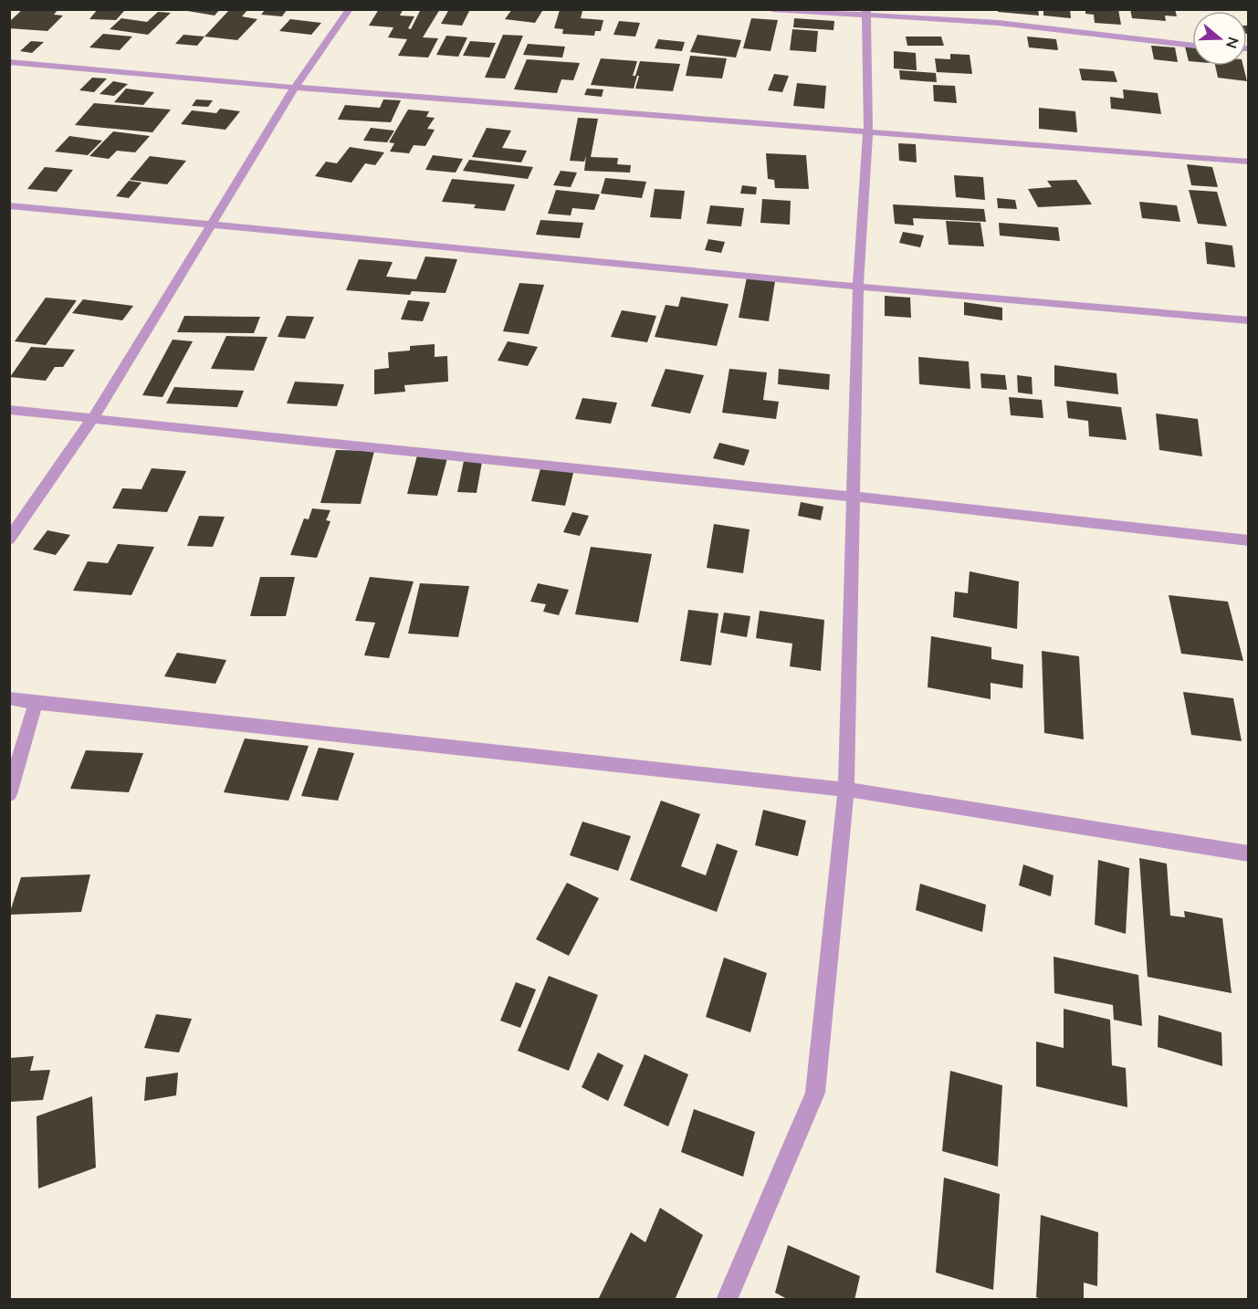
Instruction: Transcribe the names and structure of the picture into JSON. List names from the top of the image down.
{
  "north": "right"
}
